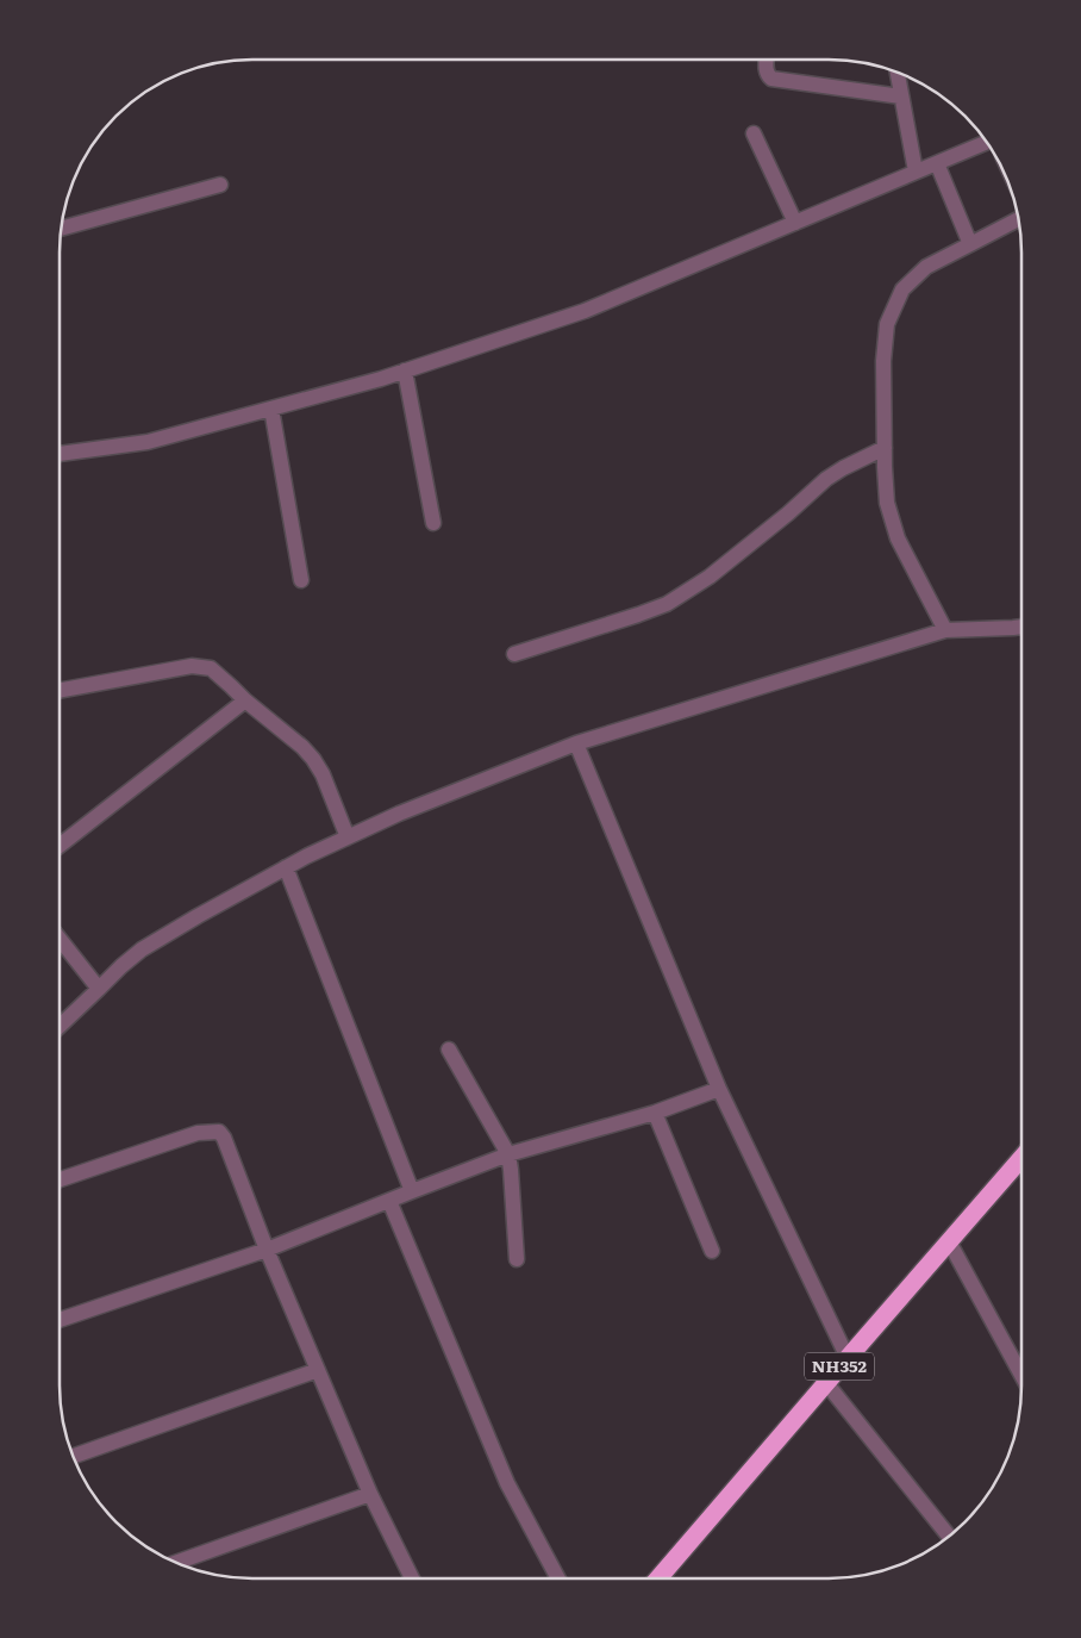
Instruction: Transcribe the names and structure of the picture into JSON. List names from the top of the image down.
{
  "streets": {
    "highway": ["NH352"]
  }
}
